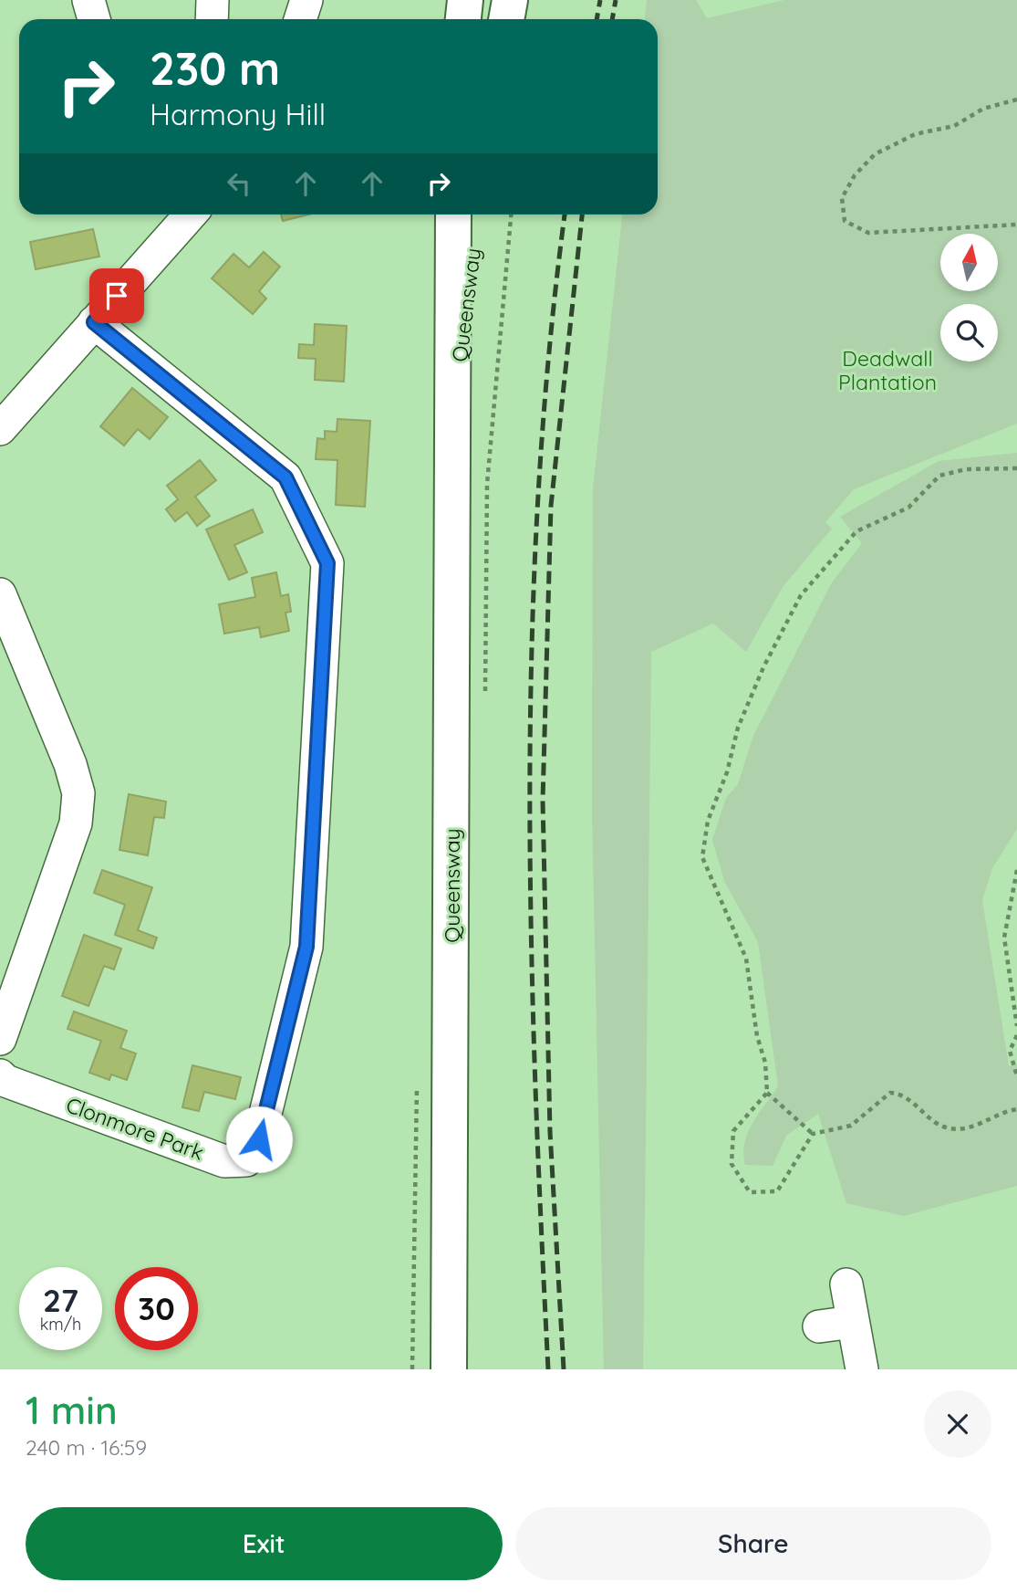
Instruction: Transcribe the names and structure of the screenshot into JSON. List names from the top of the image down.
{
  "streets": {
    "highway": ["Queensway"],
    "street": ["Clonmore Park"]
  },
  "parks": ["Deadwall Plantation"],
  "north": "top",
  "page": {
    "turn": ["230 m", "Harmony Hill"],
    "speed": "27 km/h",
    "limit": "30",
    "heading": ["1 min", "240 m · 16:59"],
    "buttons": ["Exit", "Share"]
  }
}
